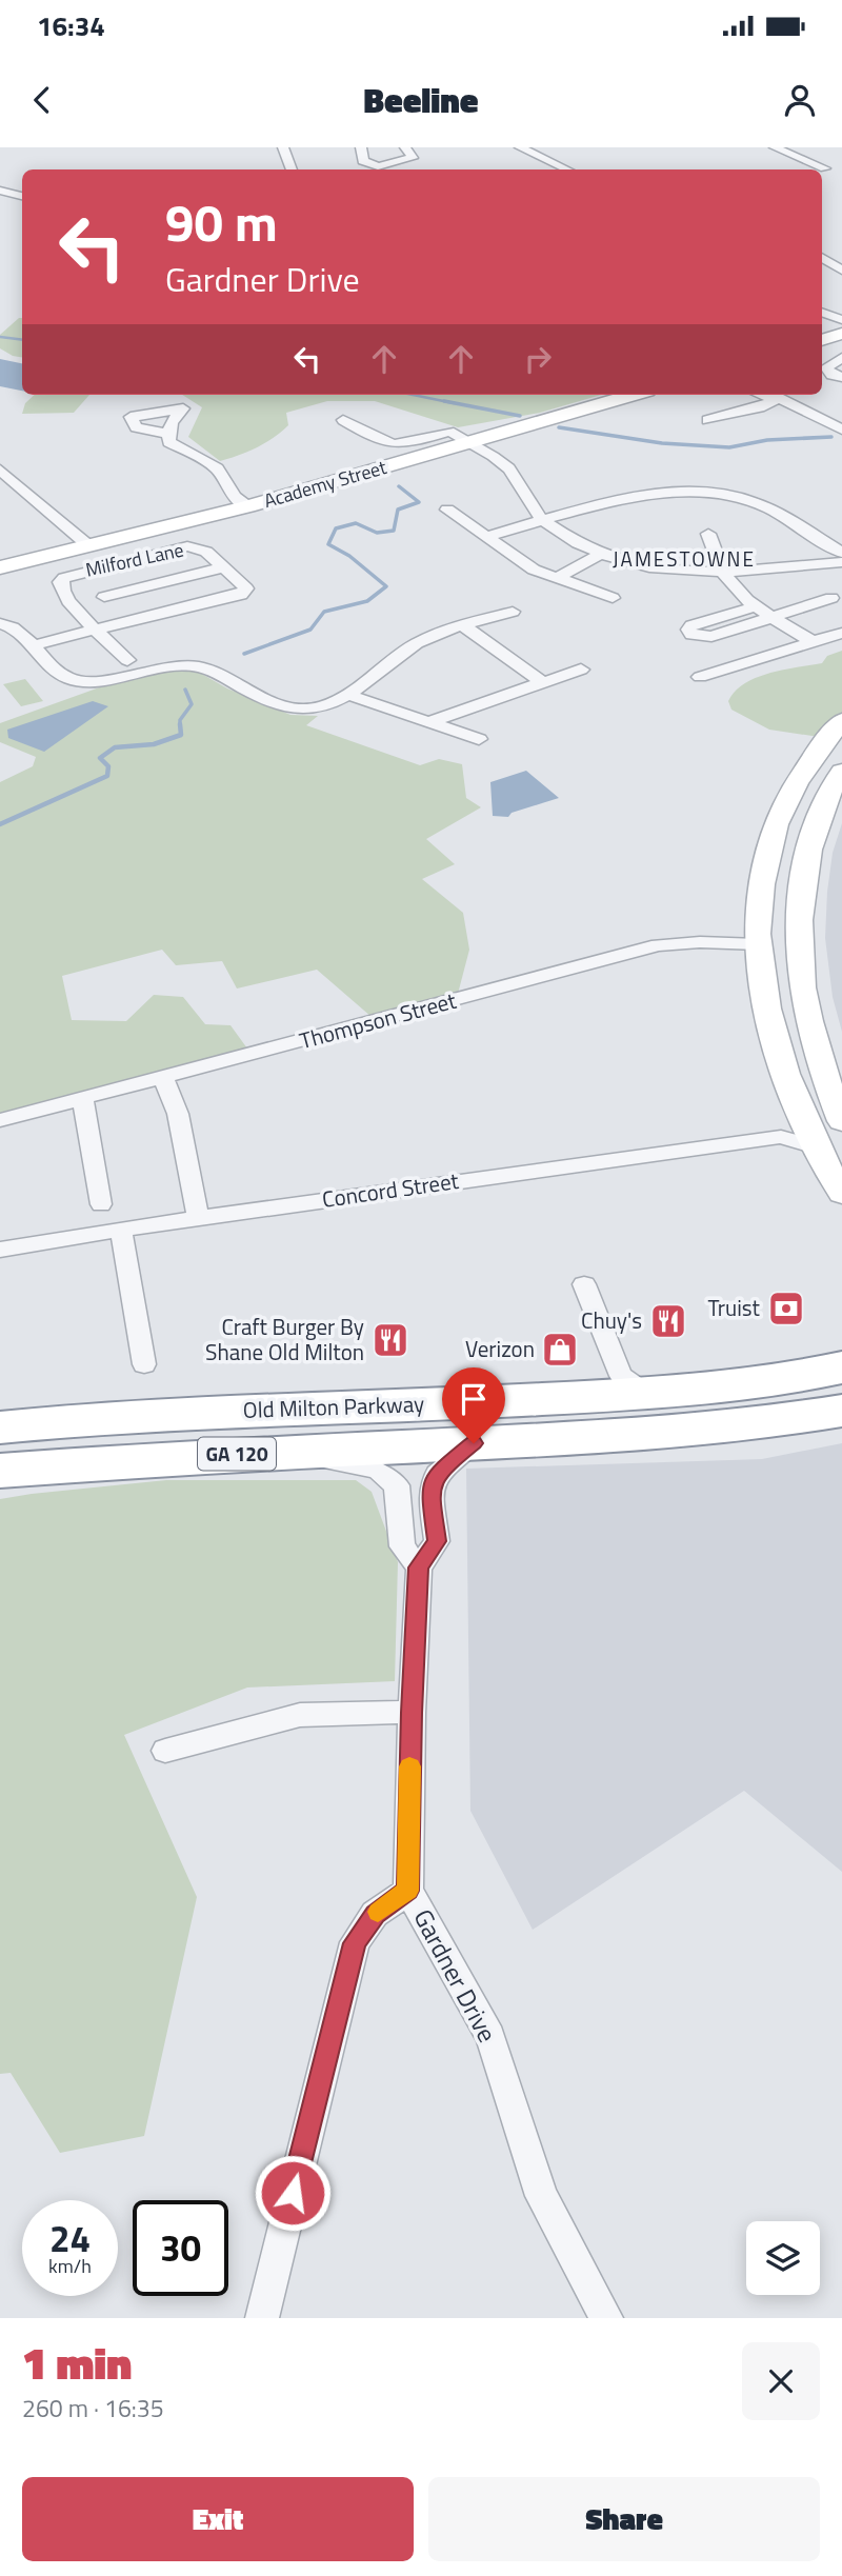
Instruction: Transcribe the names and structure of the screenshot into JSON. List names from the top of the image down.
{
  "streets": {
    "highway": ["Old Milton Parkway", "GA 120"],
    "main road": ["Academy Street"],
    "street": [
      "Milford Lane",
      "Thompson Street",
      "Concord Street",
      "Gardner Drive"
    ]
  },
  "crossings": [
    ["Old Milton Parkway", "Gardner Drive"]
  ],
  "districts": ["JAMESTOWNE"],
  "places": {
    "bank": ["Truist"],
    "restaurant": ["Chuy's", "Craft Burger By Shane Old Milton"],
    "shop": ["Verizon"]
  },
  "page": {
    "status": "16:34",
    "header": "Beeline",
    "turn": ["90 m", "Gardner Drive"],
    "speed": "24 km/h",
    "limit": "30",
    "heading": ["1 min", "260 m · 16:35"],
    "buttons": ["Exit", "Share"]
  }
}
